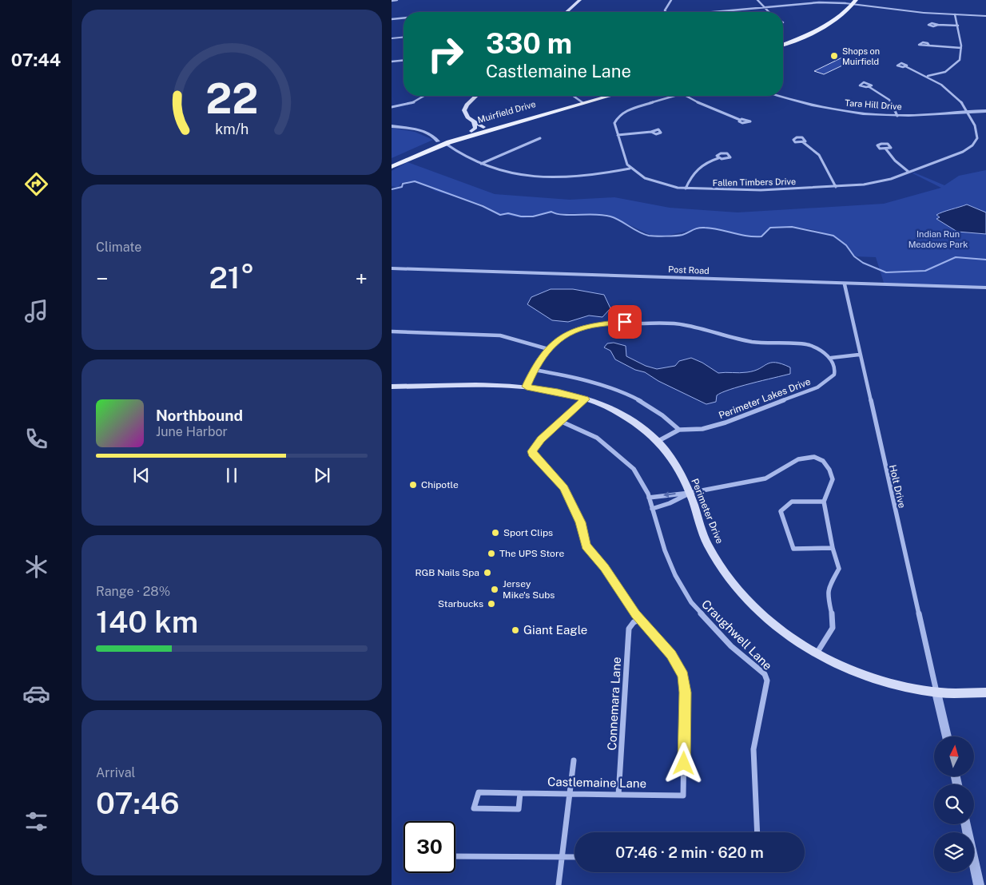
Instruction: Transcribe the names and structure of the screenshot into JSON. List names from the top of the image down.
{
  "streets": {
    "main road": ["Muirfield Drive", "Perimeter Drive"],
    "street": [
      "Tara Hill Drive",
      "Fallen Timbers Drive",
      "Post Road",
      "Perimeter Lakes Drive",
      "Holt Drive",
      "Craughwell Lane",
      "Connemara Lane",
      "Castlemaine Lane"
    ]
  },
  "crossings": [
    ["Tara Hill Drive", "Fallen Timbers Drive"],
    ["Post Road", "Holt Drive"],
    ["Perimeter Lakes Drive", "Perimeter Drive"],
    ["Holt Drive", "Perimeter Drive"],
    ["Perimeter Drive", "Castlemaine Lane"],
    ["Craughwell Lane", "Castlemaine Lane"],
    ["Connemara Lane", "Castlemaine Lane"]
  ],
  "parks": ["Indian Run Meadows Park"],
  "places": [
    "Shops on Muirfield",
    "Chipotle",
    "Sport Clips",
    "The UPS Store",
    "RGB Nails Spa",
    "Jersey Mike's Subs",
    "Starbucks",
    "Giant Eagle"
  ],
  "north": "top",
  "page": {
    "tabs": "07:44",
    "turn": ["330 m", "Castlemaine Lane"],
    "tile": [
      "Climate",
      ["Range · 28%", "140 km"],
      ["Arrival", "07:46"]
    ],
    "heat": ["−", "21°", "+"],
    "song": ["Northbound", "June Harbor"],
    "limit": "30",
    "trip": "07:46 · 2 min · 620 m",
    "gauge": ["22", "km/h"]
  }
}
